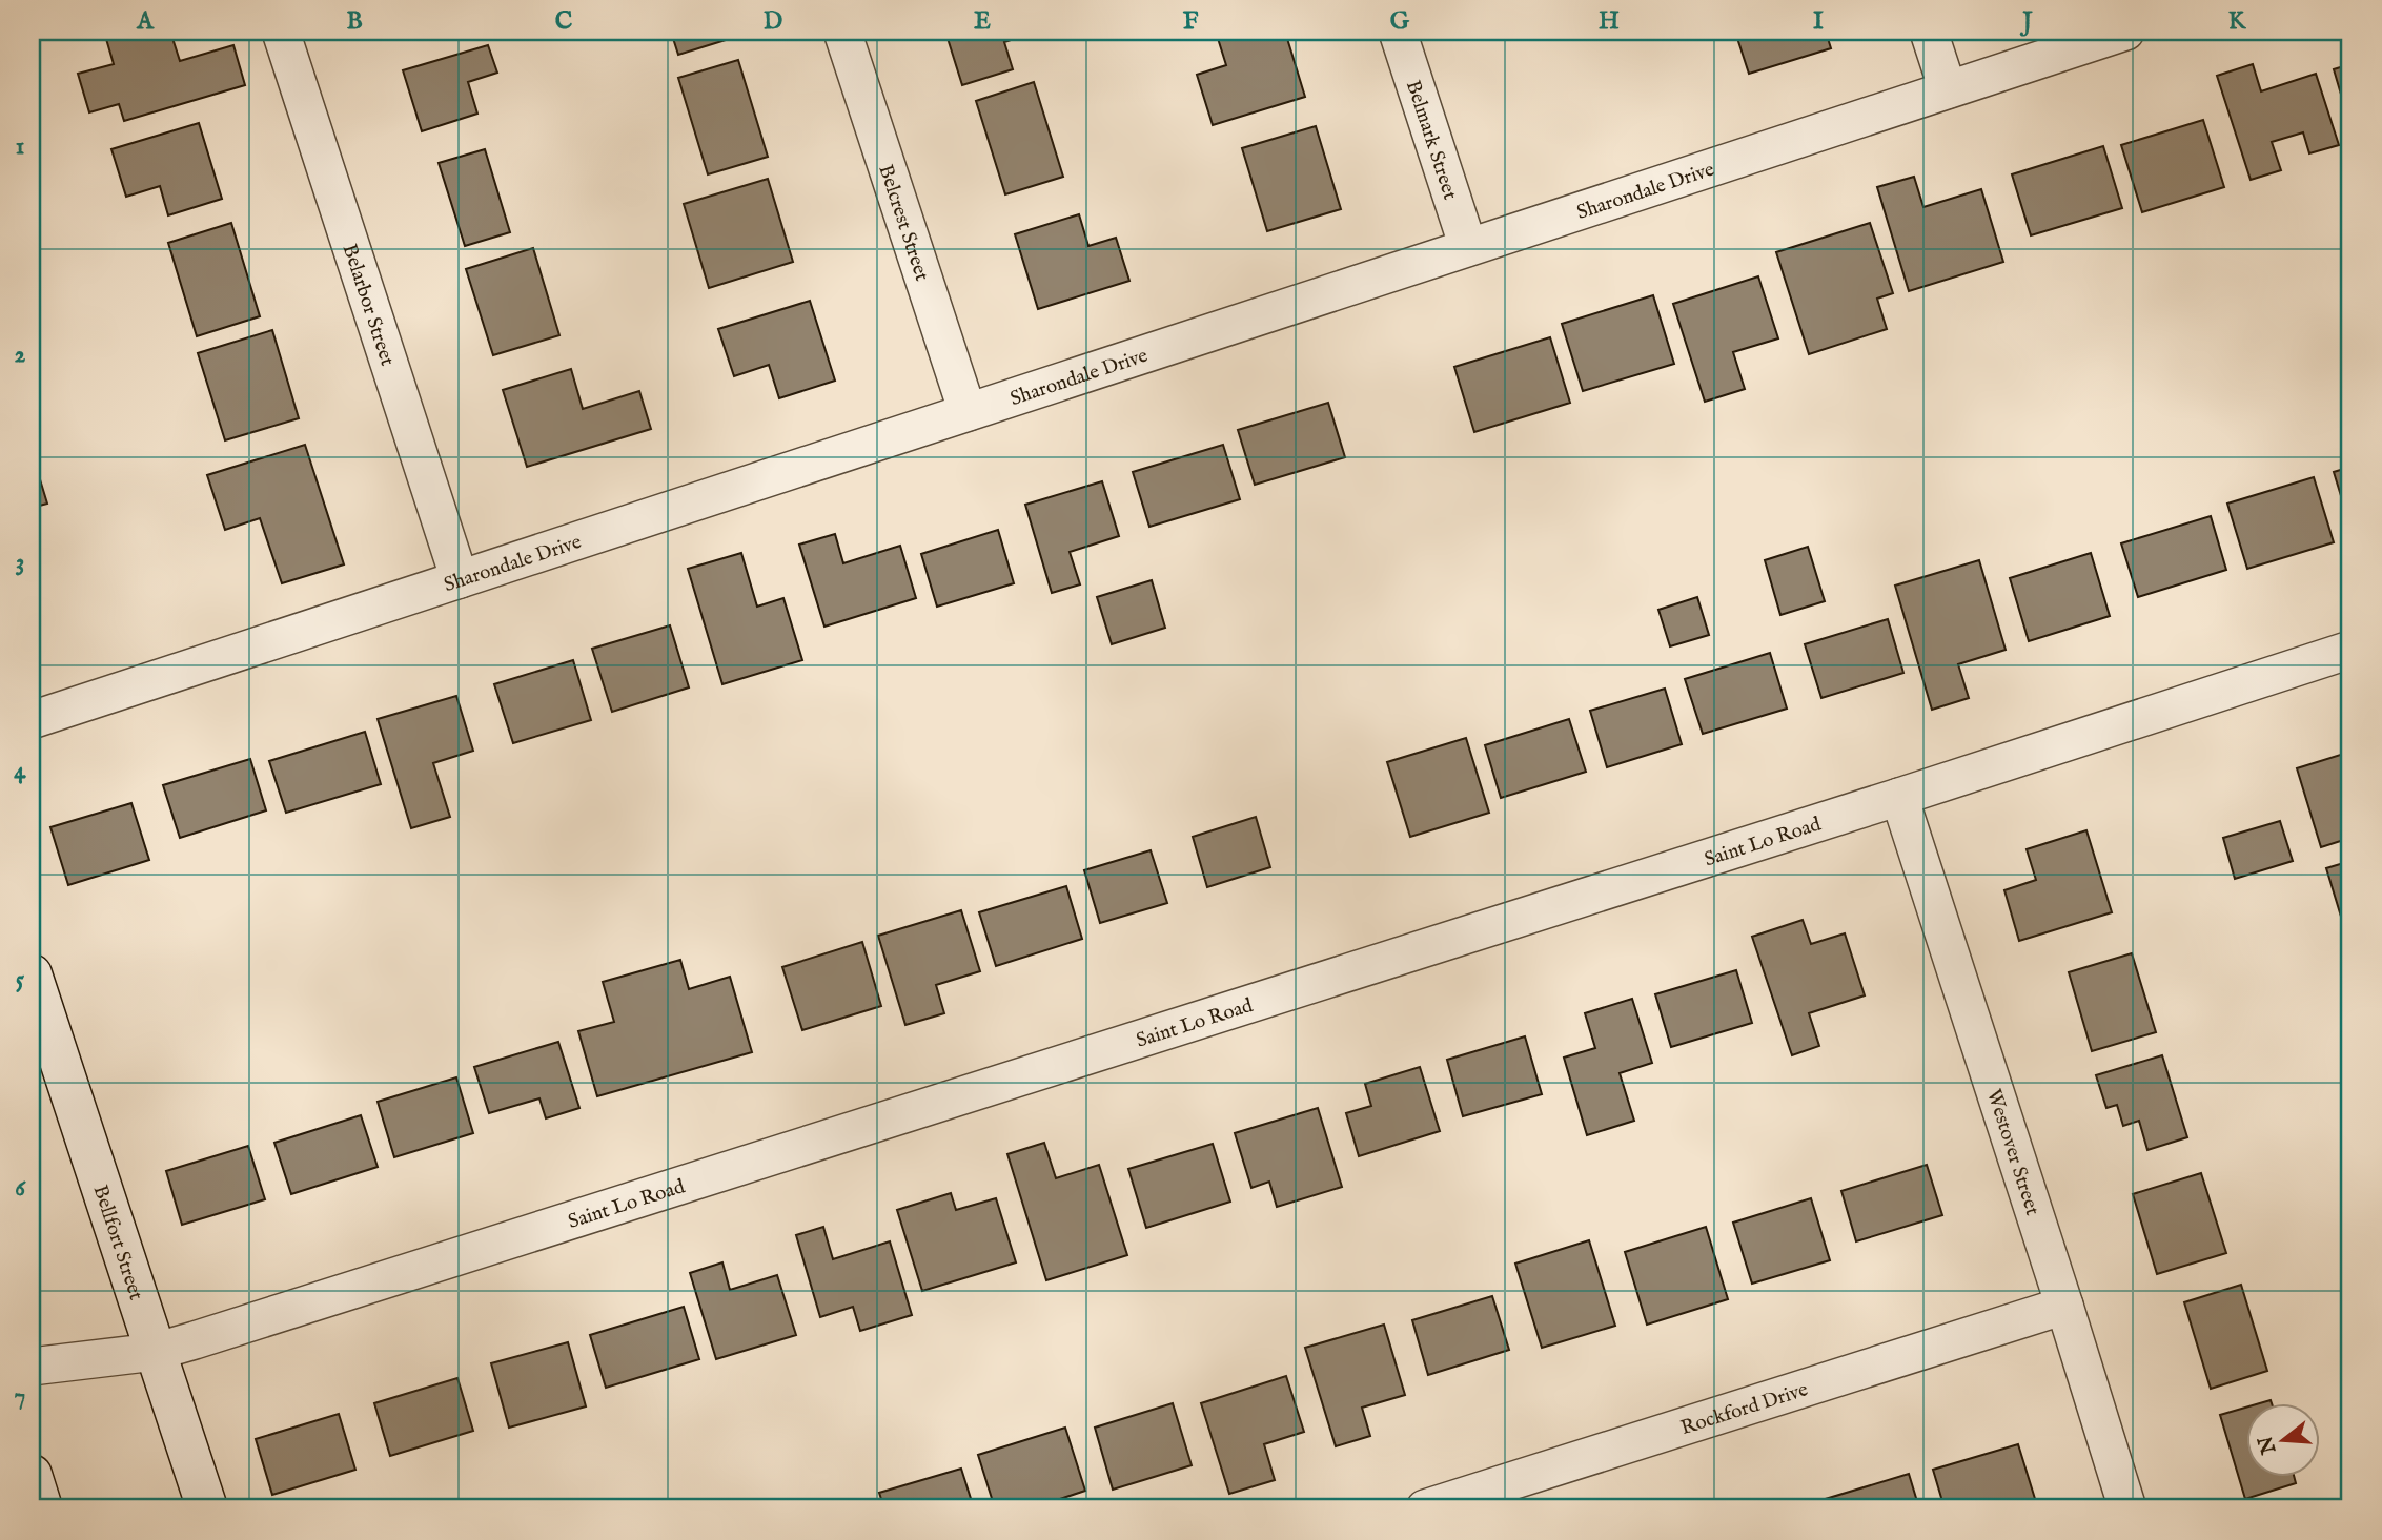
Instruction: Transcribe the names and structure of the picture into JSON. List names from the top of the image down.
{
  "streets": {
    "main road": ["Bellfort Street"],
    "street": [
      "Belmark Street",
      "Sharondale Drive",
      "Belcrest Street",
      "Belarbor Street",
      "Saint Lo Road",
      "Westover Street",
      "Rockford Drive"
    ]
  },
  "crossings": [
    ["Belmark Street", "Sharondale Drive"],
    ["Sharondale Drive", "Belcrest Street"],
    ["Sharondale Drive", "Belarbor Street"],
    ["Saint Lo Road", "Westover Street"],
    ["Saint Lo Road", "Bellfort Street"],
    ["Westover Street", "Rockford Drive"]
  ],
  "north": "left",
  "grid": {
    "columns": [
      "A",
      "B",
      "C",
      "D",
      "E",
      "F",
      "G",
      "H",
      "I",
      "J",
      "K"
    ],
    "rows": [
      "1",
      "2",
      "3",
      "4",
      "5",
      "6",
      "7"
    ]
  }
}
